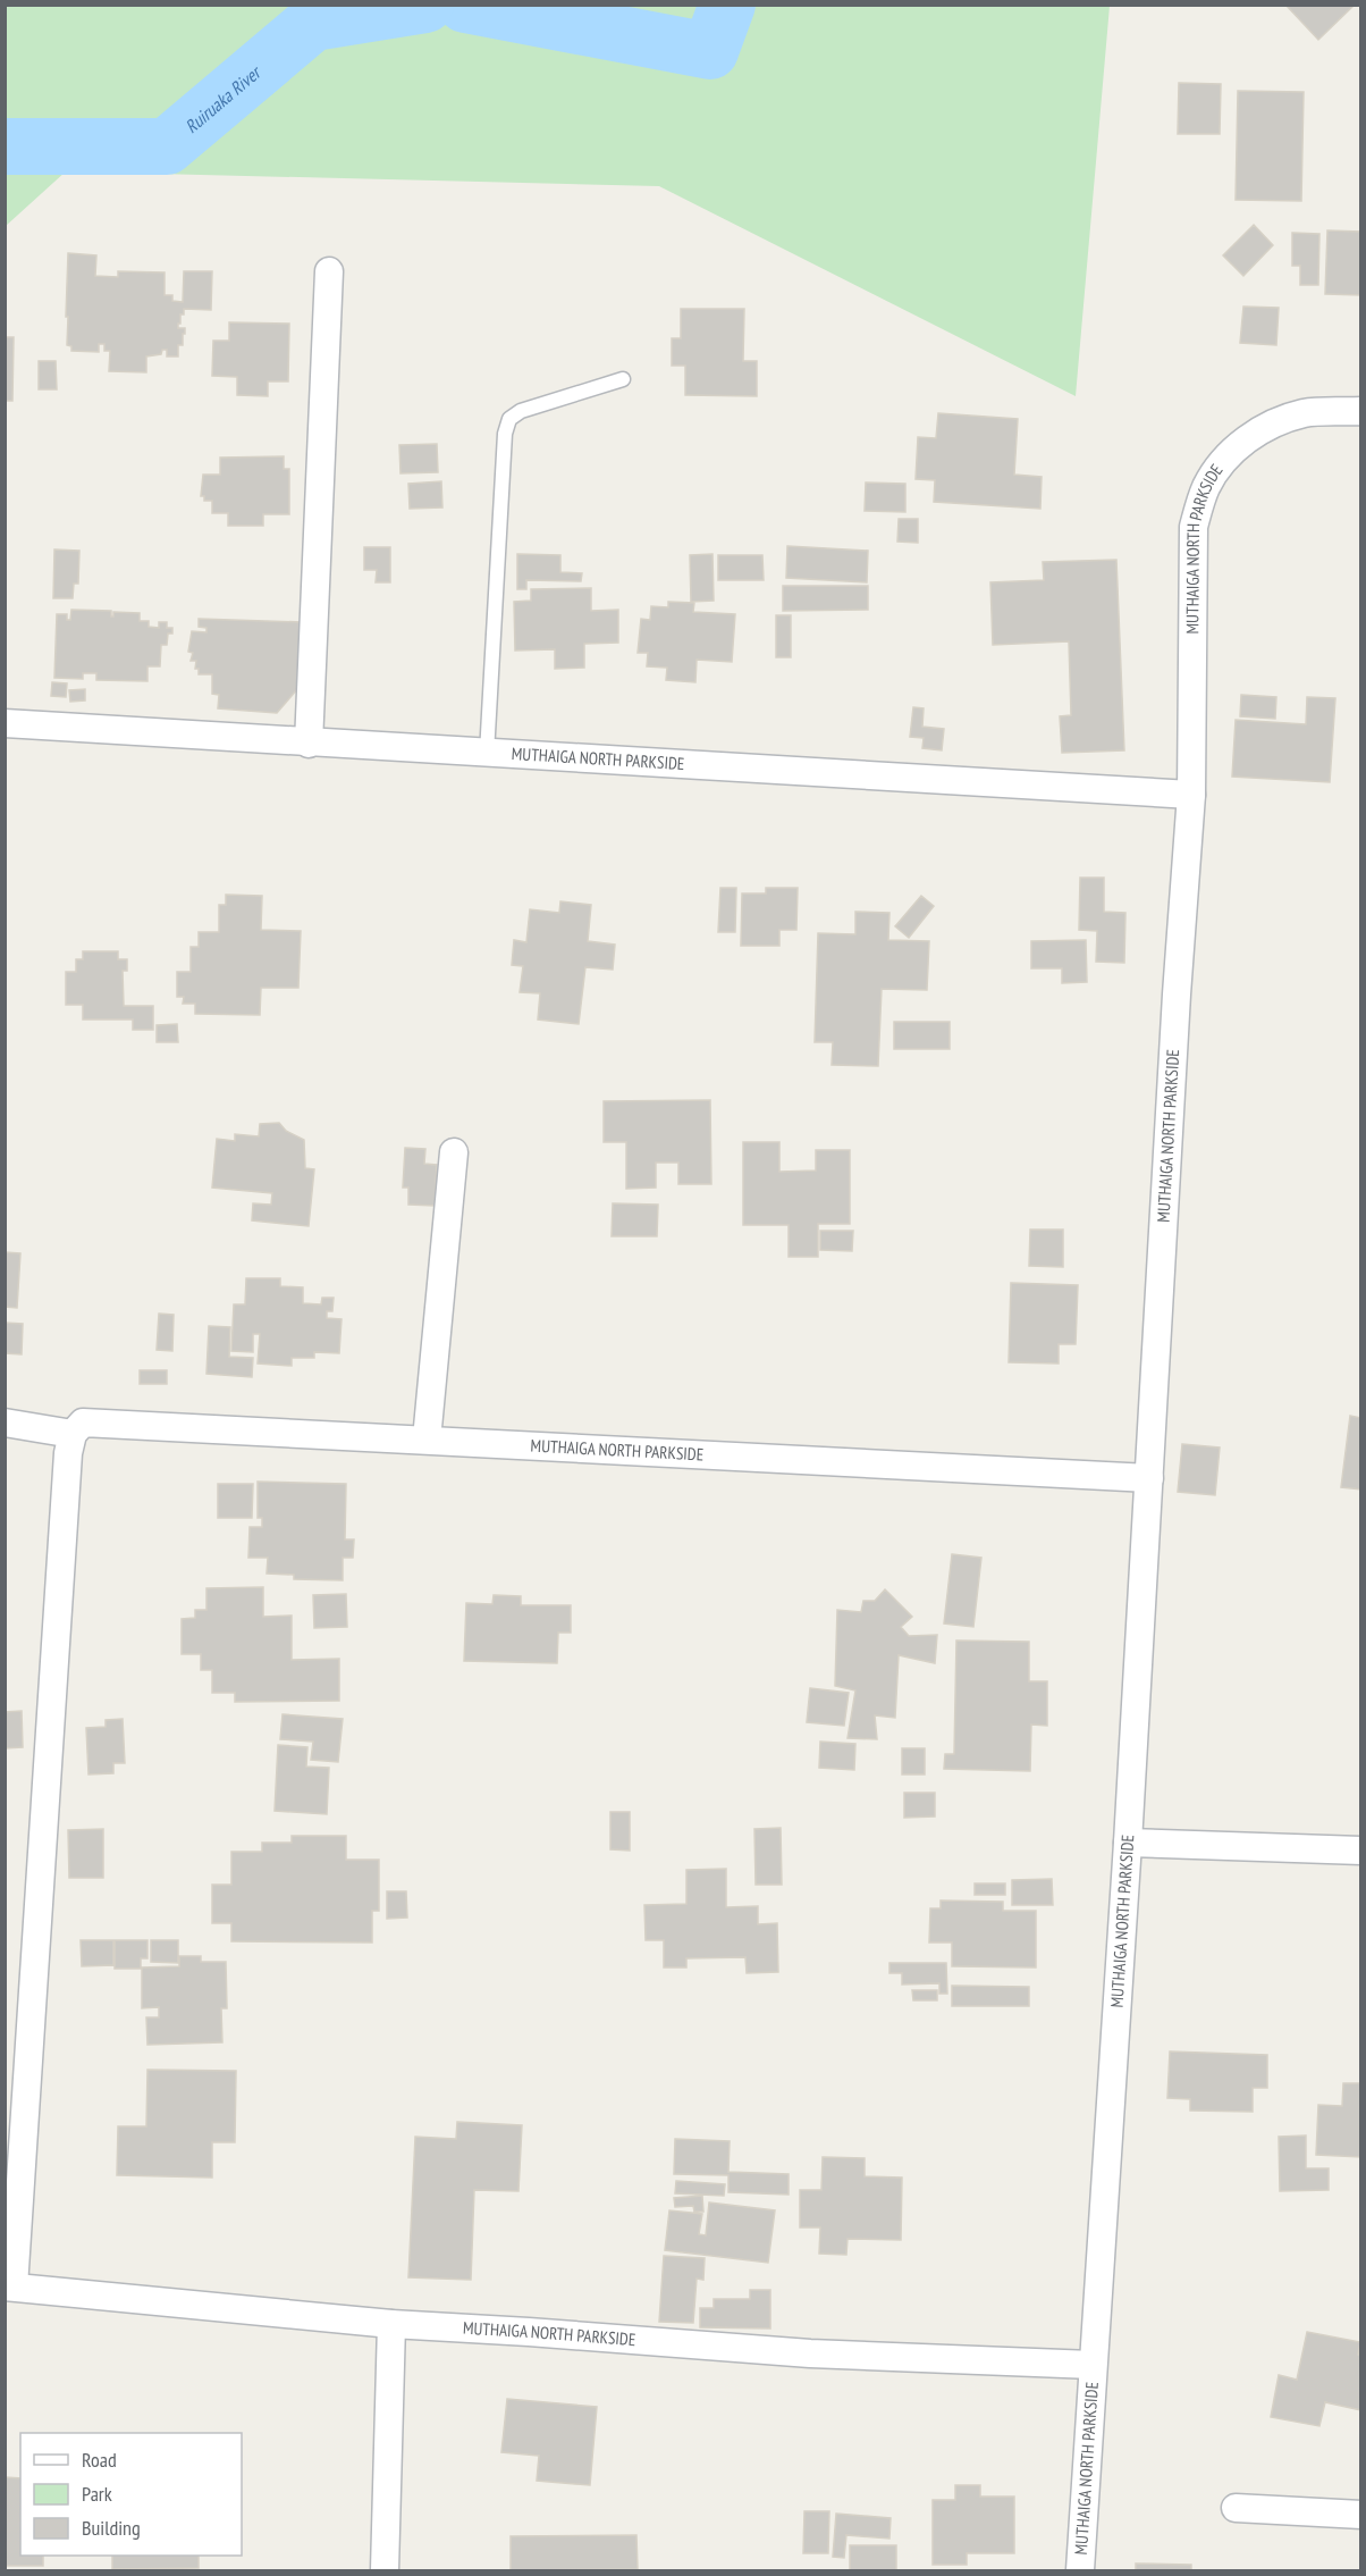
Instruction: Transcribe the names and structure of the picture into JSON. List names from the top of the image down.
{
  "streets": {
    "street": ["MUTHAIGA NORTH PARKSIDE"]
  },
  "water": ["Ruiruaka River"],
  "legend": ["Road", "Park", "Building"]
}
